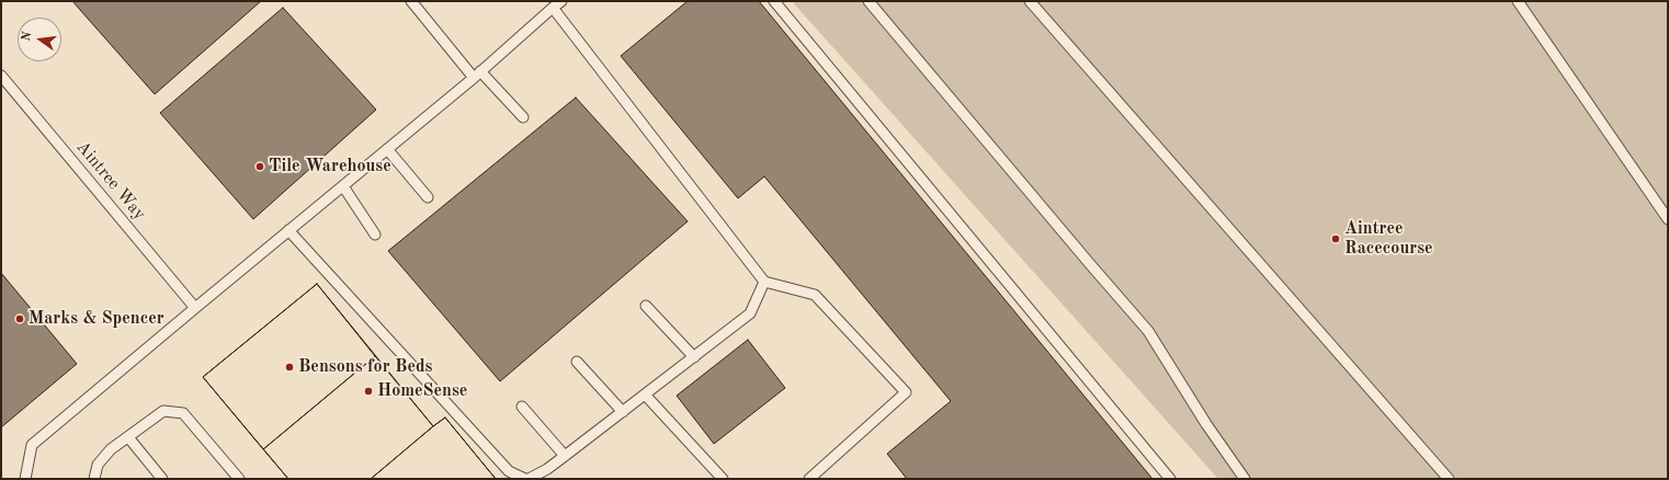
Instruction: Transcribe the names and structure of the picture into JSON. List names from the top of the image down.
{
  "streets": {
    "lane": ["Aintree Way"]
  },
  "places": [
    "Tile Warehouse",
    "Aintree Racecourse",
    "Marks & Spencer",
    "Bensons for Beds",
    "HomeSense"
  ],
  "north": "left"
}
